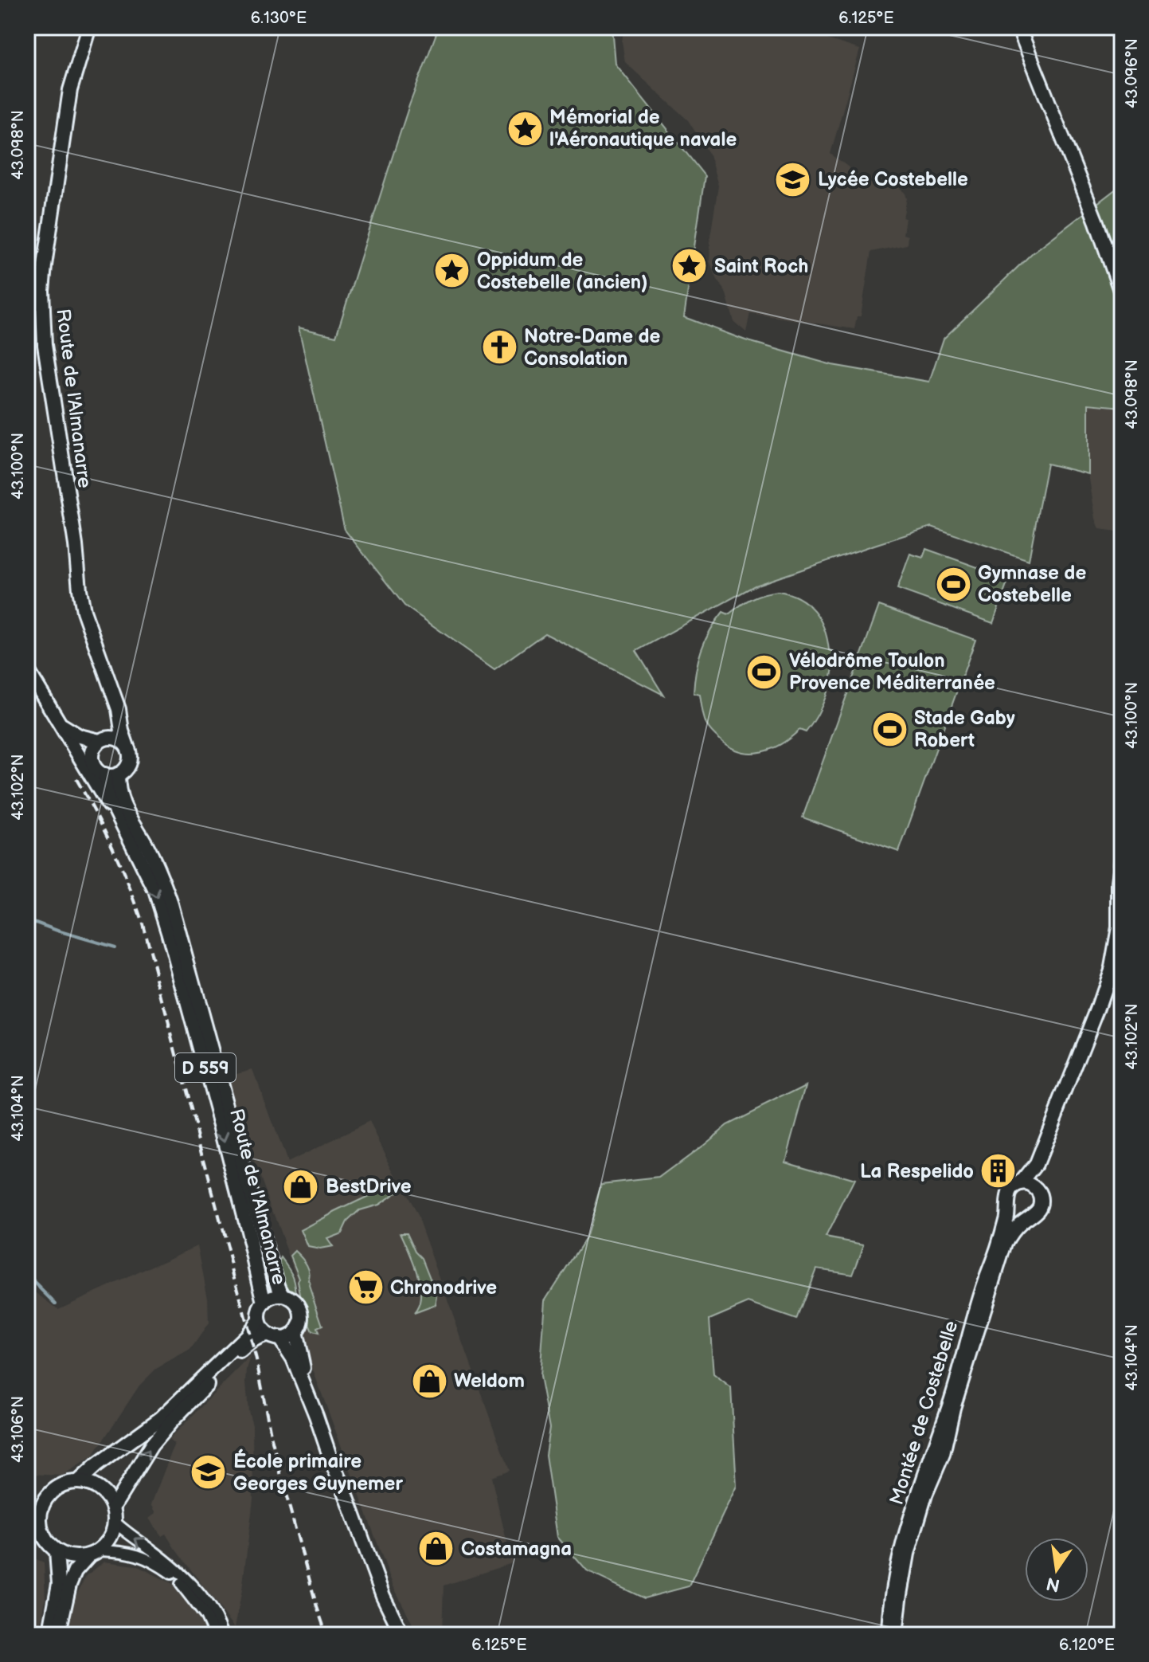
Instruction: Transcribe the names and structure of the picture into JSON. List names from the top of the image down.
{
  "streets": {
    "main road": ["Route de l'Almanarre", "D 559", "Montée de Costebelle"]
  },
  "places": {
    "place": ["Mémorial de l'Aéronautique navale", "Saint Roch", "Oppidum de Costebelle (ancien)"],
    "school or university": ["Lycée Costebelle", "École primaire Georges Guynemer"],
    "church": ["Notre-Dame de Consolation"],
    "sports": ["Gymnase de Costebelle", "Vélodrôme Toulon Provence Méditerranée", "Stade Gaby Robert"],
    "building": ["La Respelido"],
    "shop": ["BestDrive", "Weldom", "Costamagna"],
    "supermarket": ["Chronodrive"]
  },
  "north": "bottom",
  "coordinates": [
    "6.130°E",
    "6.125°E",
    "43.096°N",
    "43.098°N",
    "43.100°N",
    "43.102°N",
    "43.104°N",
    "43.106°N",
    "6.120°E"
  ]
}
